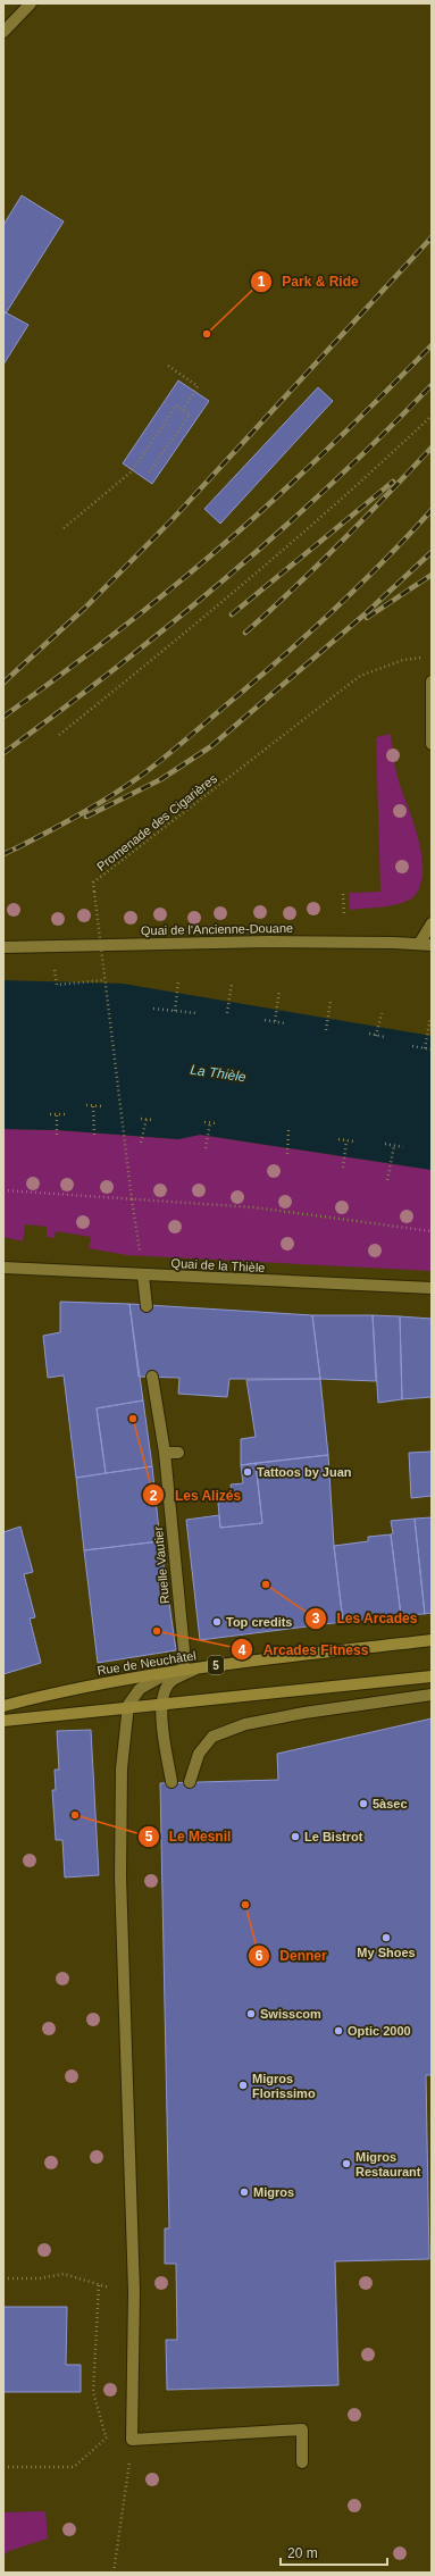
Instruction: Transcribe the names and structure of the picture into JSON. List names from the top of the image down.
{
  "streets": {
    "main road": ["Rue de Neuchâtel", "5"],
    "street": ["Quai de l'Ancienne-Douane", "Quai de la Thièle", "Ruelle Vautier"],
    "path": ["Promenade des Cigarières"]
  },
  "crossings": [
    ["Ruelle Vautier", "Rue de Neuchâtel"]
  ],
  "water": ["La Thièle"],
  "places": [
    "Park & Ride",
    "Les Alizés",
    "Tattoos by Juan",
    "Les Arcades",
    "Top credits",
    "Arcades Fitness",
    "5àsec",
    "Le Mesnil",
    "Le Bistrot",
    "Denner",
    "My Shoes",
    "Swisscom",
    "Optic 2000",
    "Migros Florissimo",
    "Migros Restaurant",
    "Migros"
  ],
  "scale_bar": "20 m"
}
